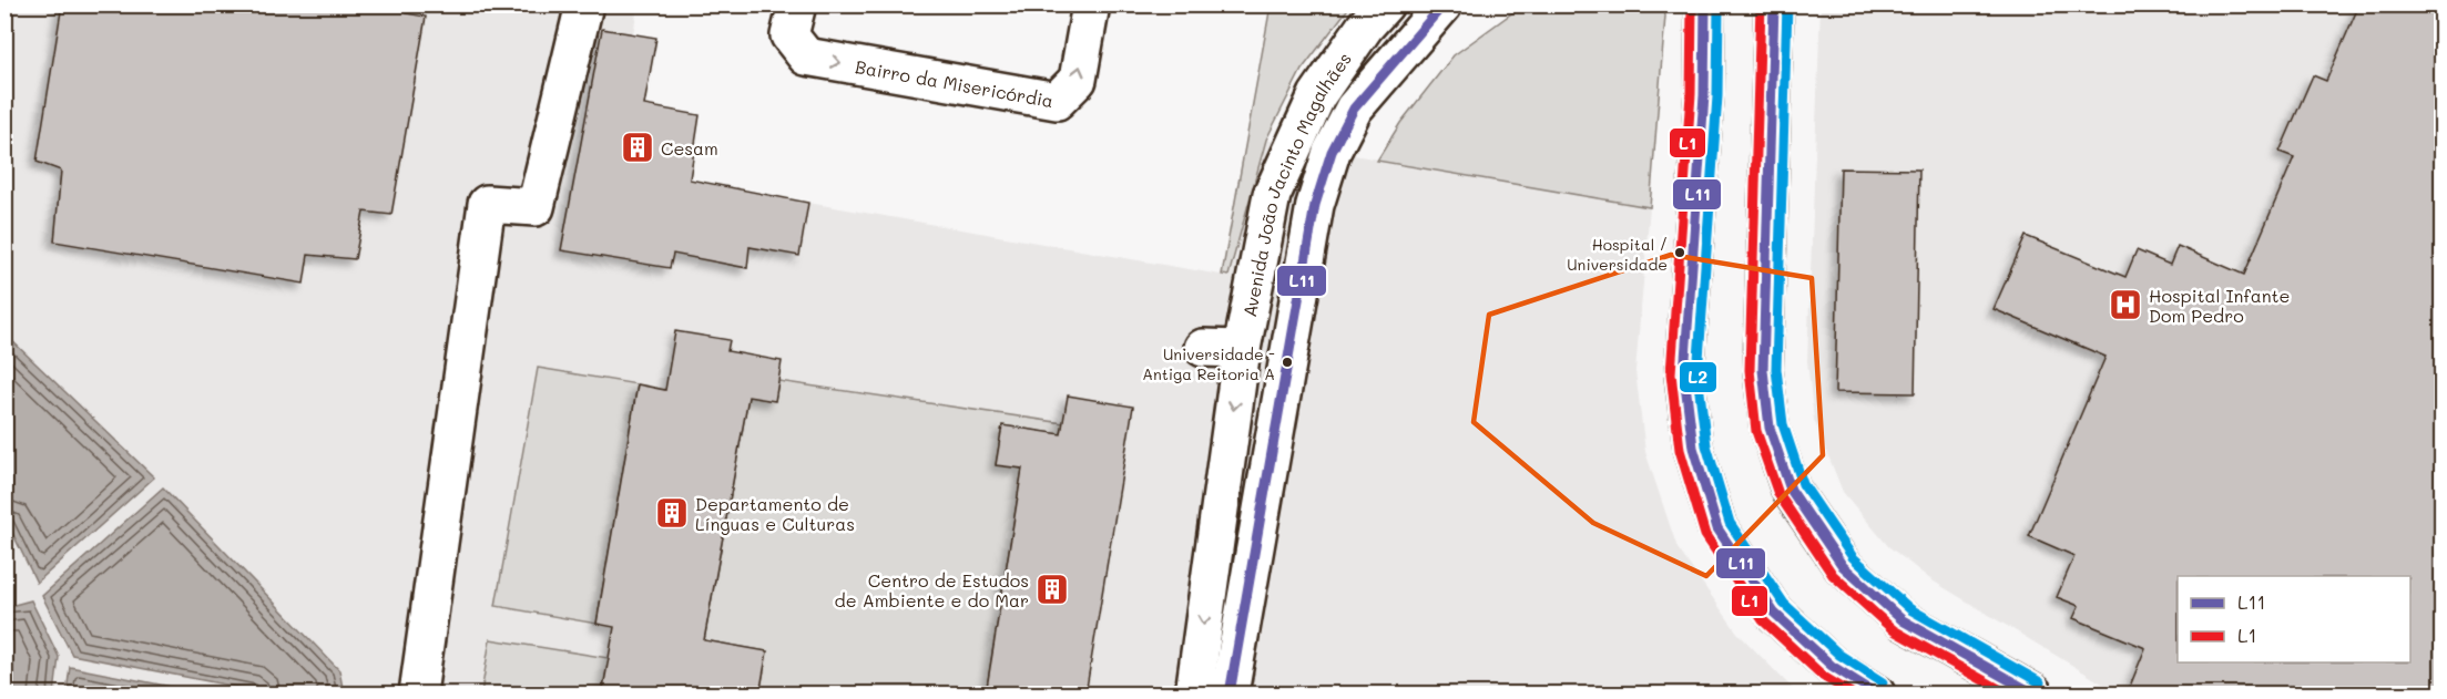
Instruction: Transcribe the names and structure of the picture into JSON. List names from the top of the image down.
{
  "streets": {
    "street": ["Bairro da Misericórdia", "Avenida João Jacinto Magalhães"]
  },
  "places": {
    "building": ["Cesam", "Departamento de Línguas e Culturas", "Centro de Estudos de Ambiente e do Mar"],
    "other": ["Hospital / Universidade", "Universidade - Antiga Reitoria A"],
    "hospital": ["Hospital Infante Dom Pedro"]
  },
  "lines": ["transit line L11", "transit line L1", "transit line L2"],
  "legend": ["L11", "L1"]
}
